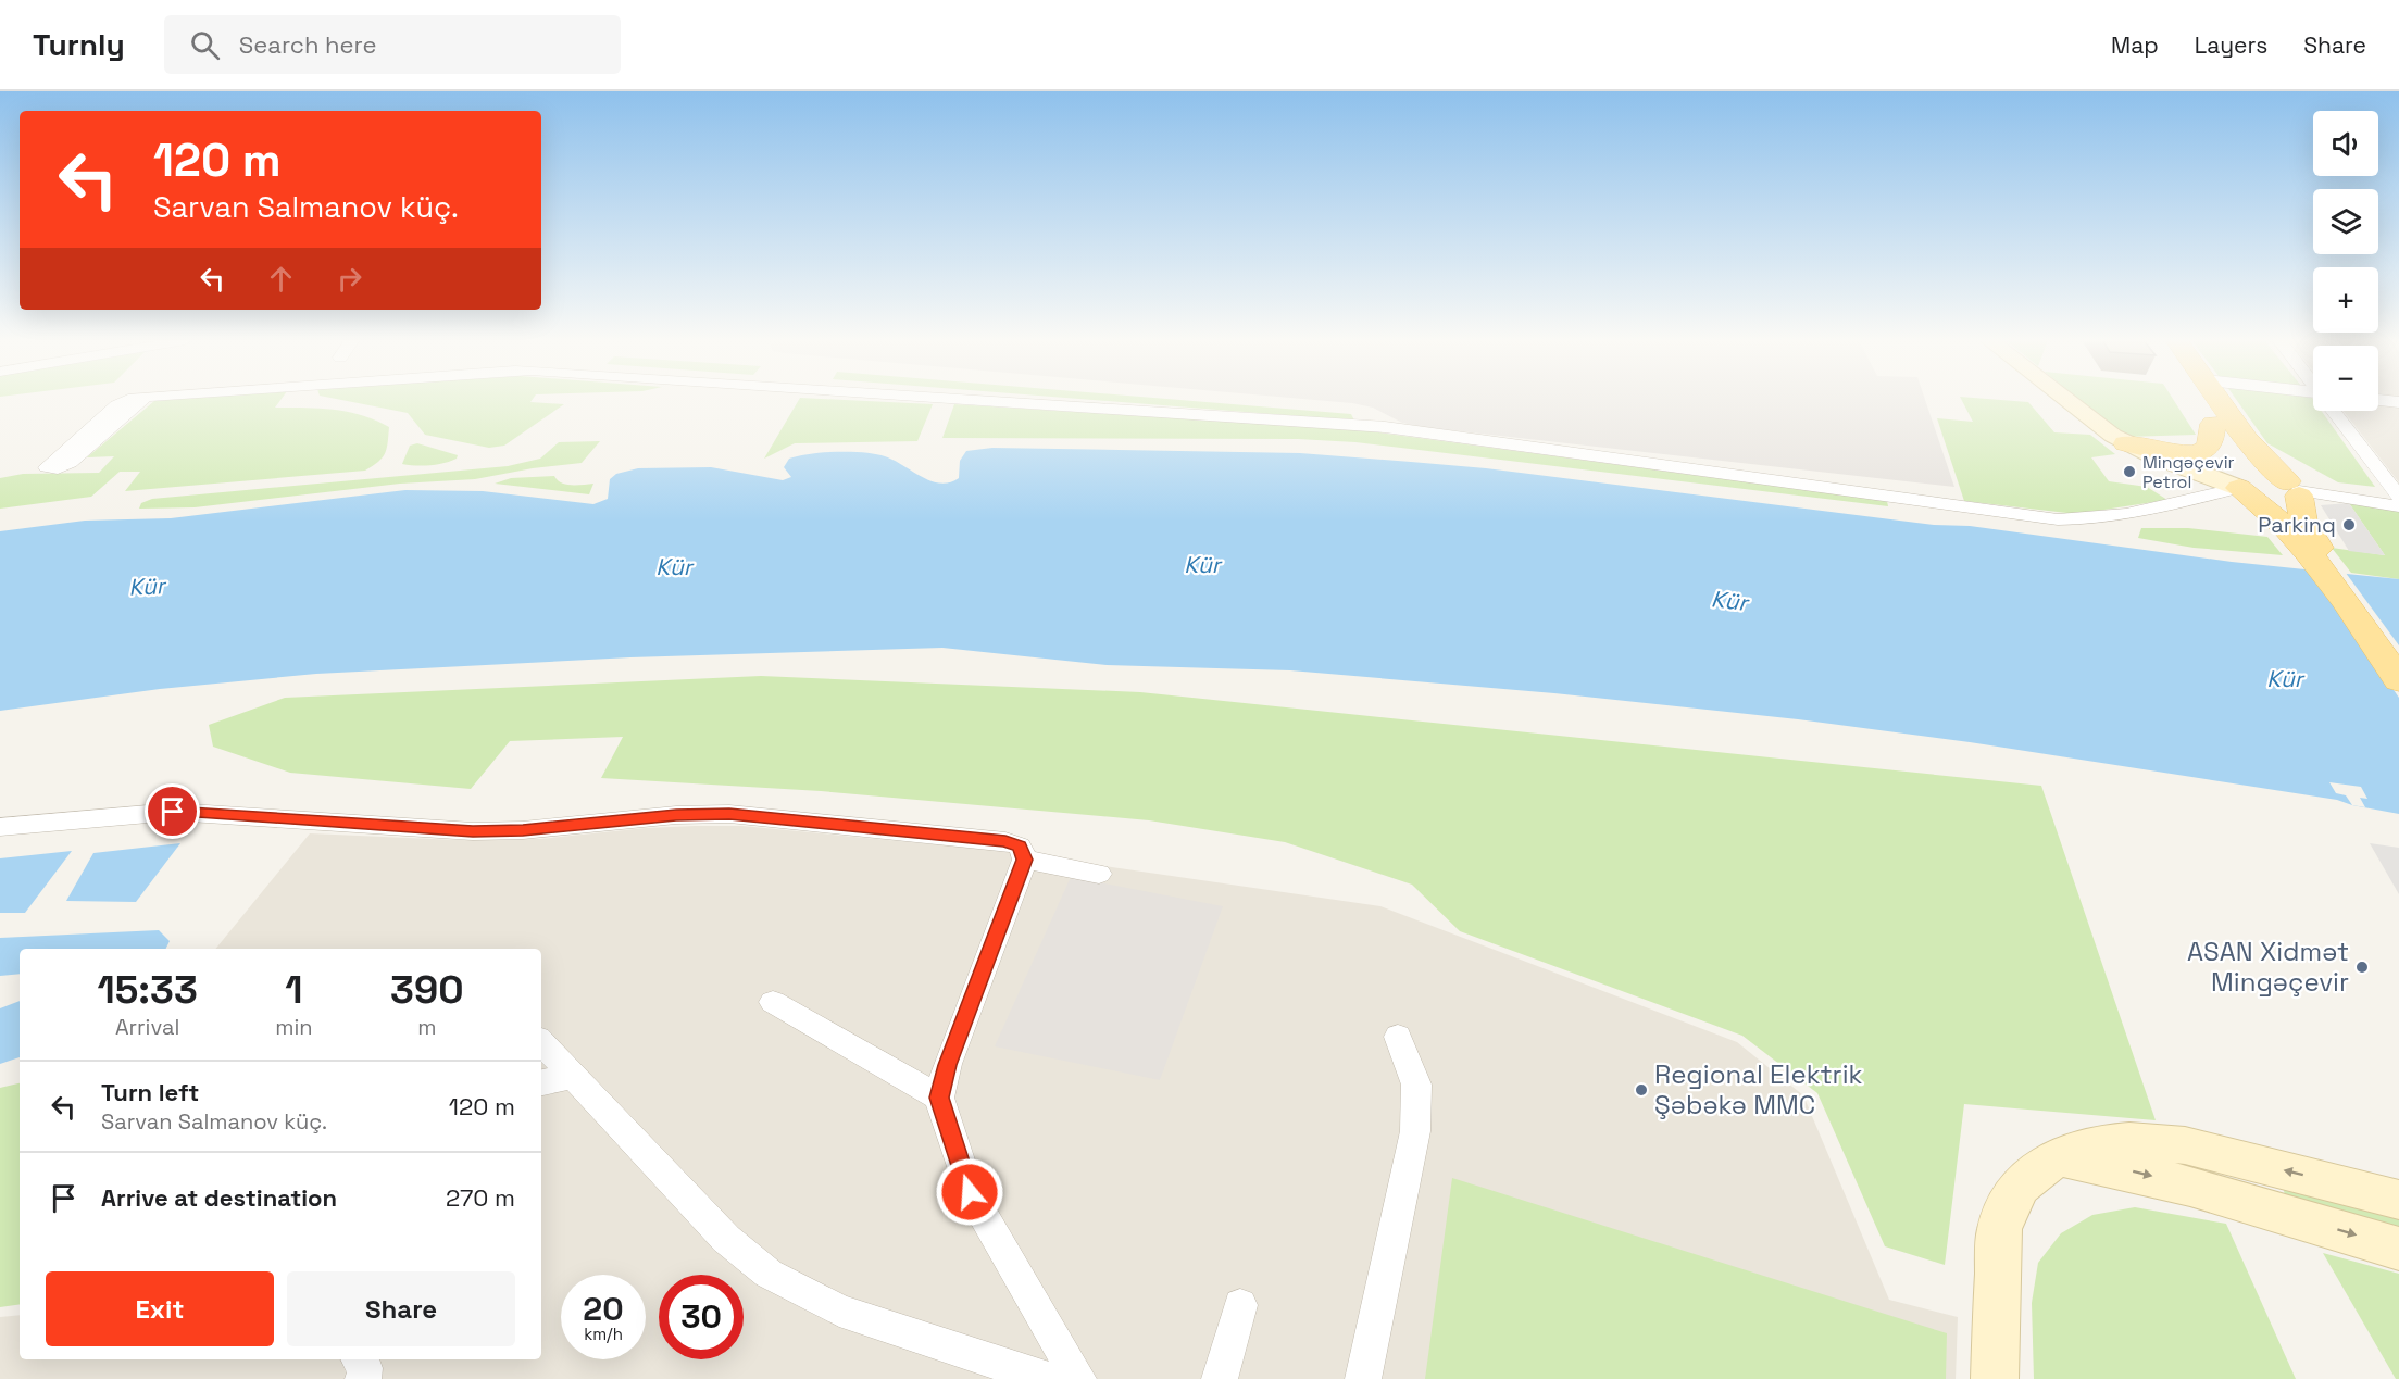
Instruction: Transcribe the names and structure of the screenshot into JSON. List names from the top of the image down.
{
  "water": ["Kür"],
  "places": [
    "Mingəçevir Petrol",
    "Parkinq",
    "ASAN Xidmət Mingəçevir",
    "Regional Elektrik Şəbəkə MMC"
  ],
  "page": {
    "header": "Turnly",
    "search": "Search here",
    "nav": ["Map", "Layers", "Share"],
    "map_buttons": ["+", "−"],
    "turn": ["120 m", "Sarvan Salmanov küç."],
    "eta": [
      "15:33",
      "Arrival",
      "1",
      "min",
      "390",
      "m"
    ],
    "list": [
      {
        "name": "Turn left",
        "note": "Sarvan Salmanov küç.",
        "value": "120 m"
      },
      {
        "name": "Arrive at destination",
        "value": "270 m"
      }
    ],
    "buttons": ["Exit", "Share"],
    "speed": "20 km/h",
    "limit": "30"
  }
}
